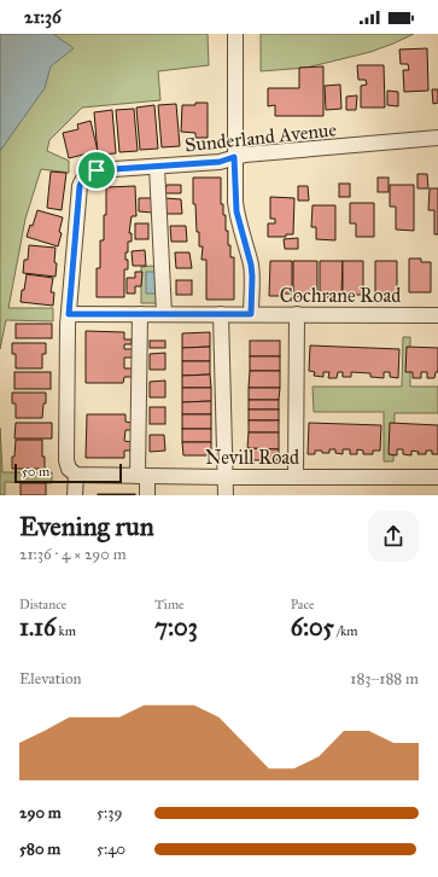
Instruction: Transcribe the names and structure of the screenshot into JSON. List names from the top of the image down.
{
  "streets": {
    "street": ["Sunderland Avenue", "Cochrane Road", "Nevill Road"]
  },
  "crossings": [
    ["Sunderland Avenue", "Cochrane Road"]
  ],
  "scale_bar": "50 m",
  "page": {
    "status": "21:36",
    "scale": "50 m",
    "heading": ["Evening run", "21:36 · 4 × 290 m"],
    "stats": [
      ["Distance", "1.16 km"],
      ["Time", "7:03"],
      ["Pace", "6:05 /km"]
    ],
    "chart": ["Elevation", "183–188 m"],
    "list": [
      {
        "name": "290 m",
        "note": "5:39"
      },
      {
        "name": "580 m",
        "note": "5:40"
      }
    ]
  }
}
